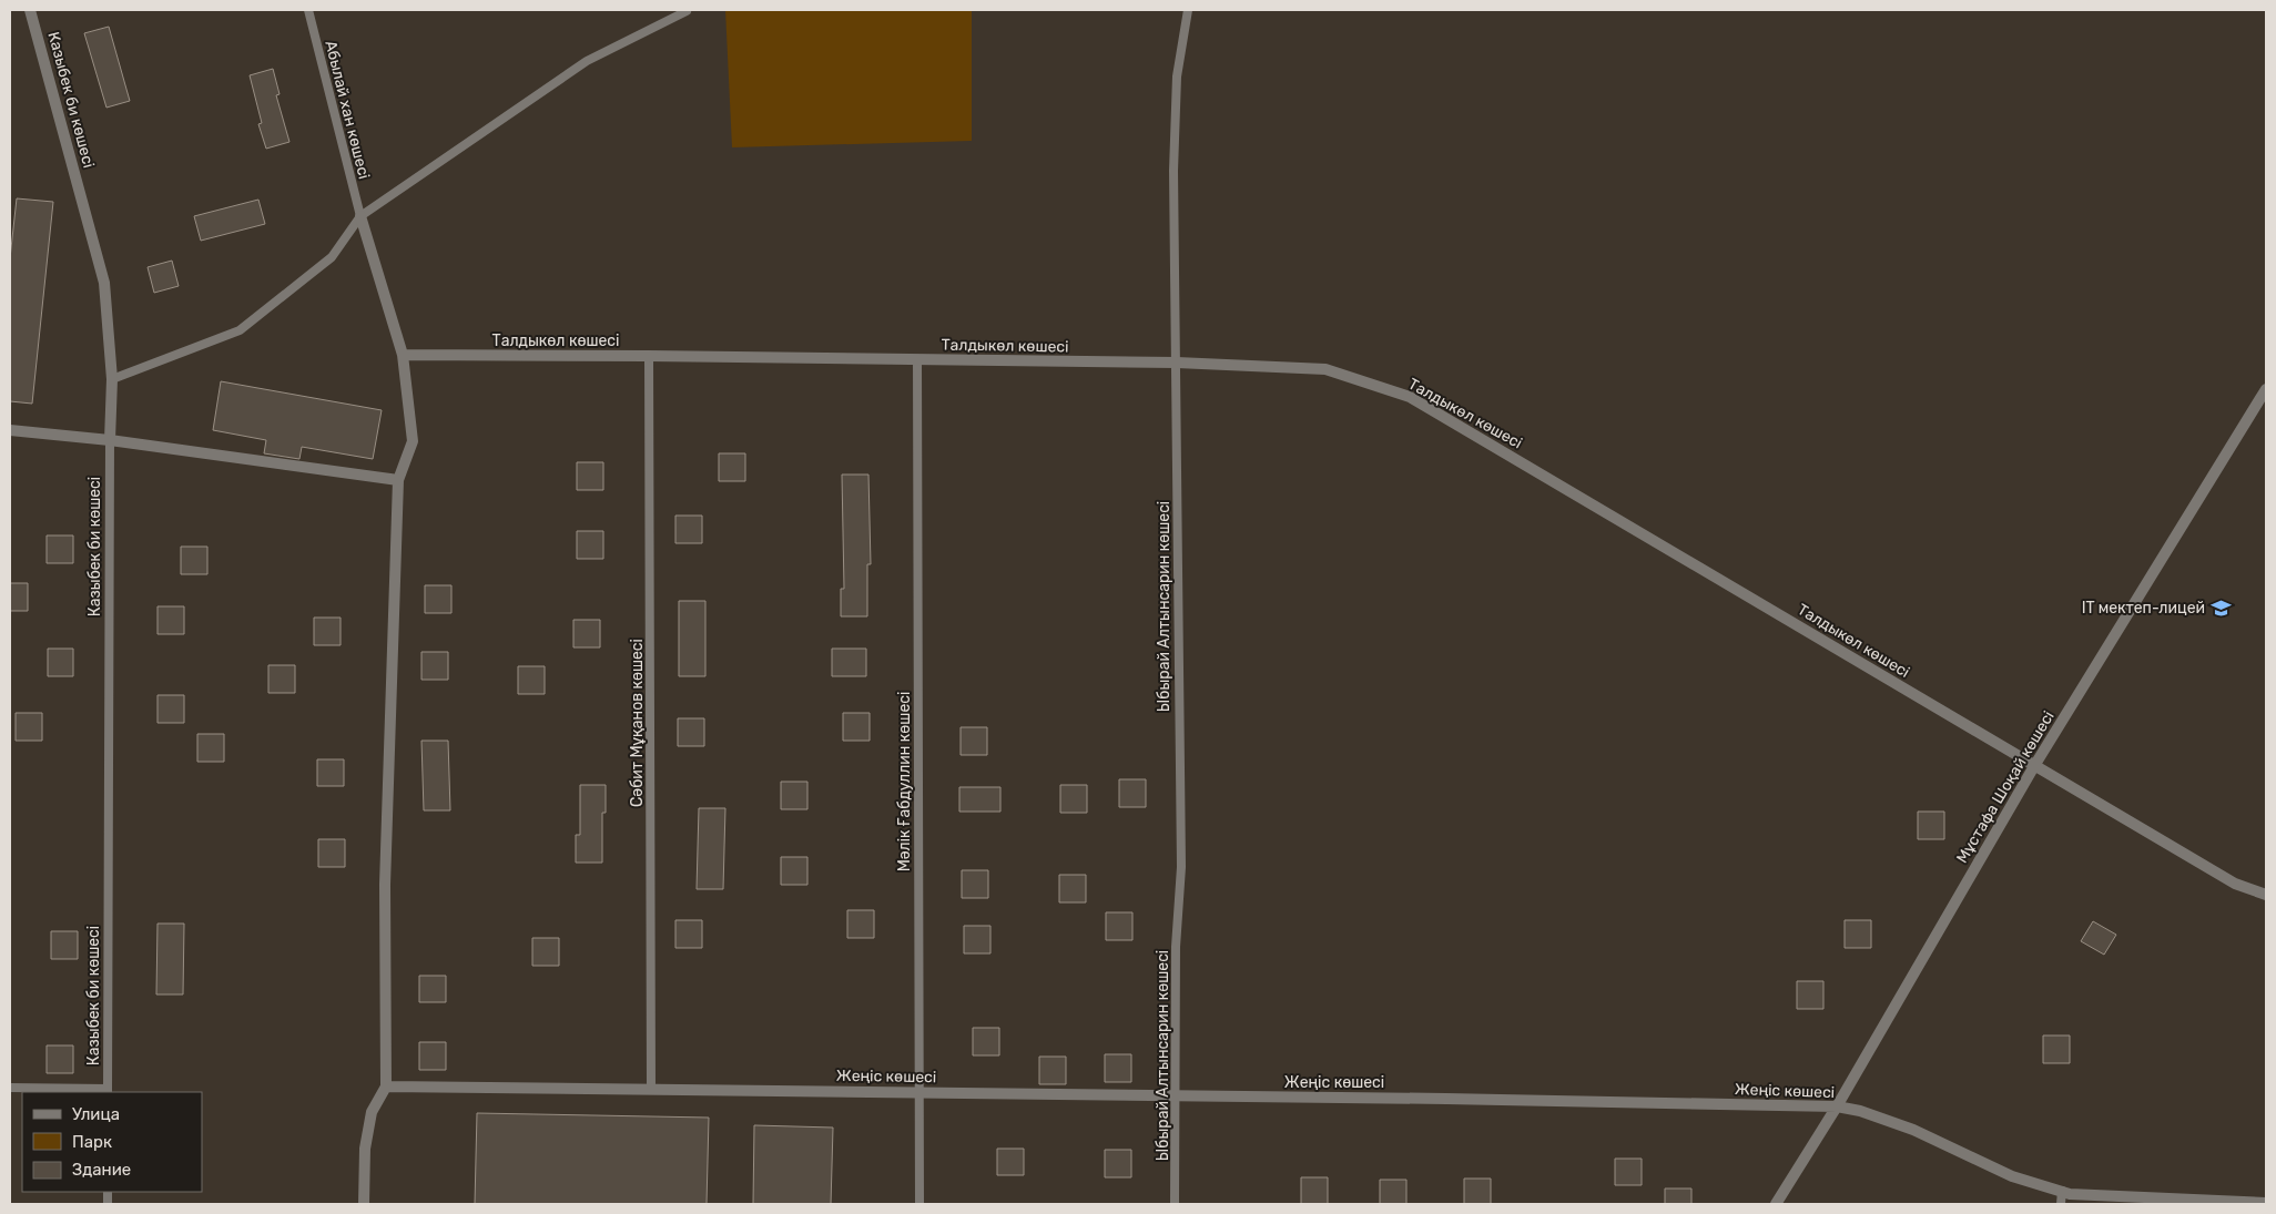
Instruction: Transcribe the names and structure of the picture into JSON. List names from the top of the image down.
{
  "streets": {
    "street": [
      "Казыбек би көшесі",
      "Талдыкөл көшесі",
      "Мұстафа Шоқай көшесі",
      "Жеңіс көшесі"
    ],
    "lane": [
      "Абылай хан көшесі",
      "Ыбырай Алтынсарин көшесі",
      "Сәбит Мұқанов көшесі",
      "Мәлік Ғабдуллин көшесі"
    ]
  },
  "crossings": [
    ["Талдыкөл көшесі", "Ыбырай Алтынсарин көшесі"],
    ["Талдыкөл көшесі", "Сәбит Мұқанов көшесі"],
    ["Талдыкөл көшесі", "Мәлік Ғабдуллин көшесі"],
    ["Талдыкөл көшесі", "Мұстафа Шоқай көшесі"],
    ["Ыбырай Алтынсарин көшесі", "Жеңіс көшесі"],
    ["Сәбит Мұқанов көшесі", "Жеңіс көшесі"],
    ["Мәлік Ғабдуллин көшесі", "Жеңіс көшесі"],
    ["Мұстафа Шоқай көшесі", "Жеңіс көшесі"]
  ],
  "places": {
    "school or university": ["IT мектеп-лицей"]
  },
  "legend": ["Улица", "Парк", "Здание"]
}
